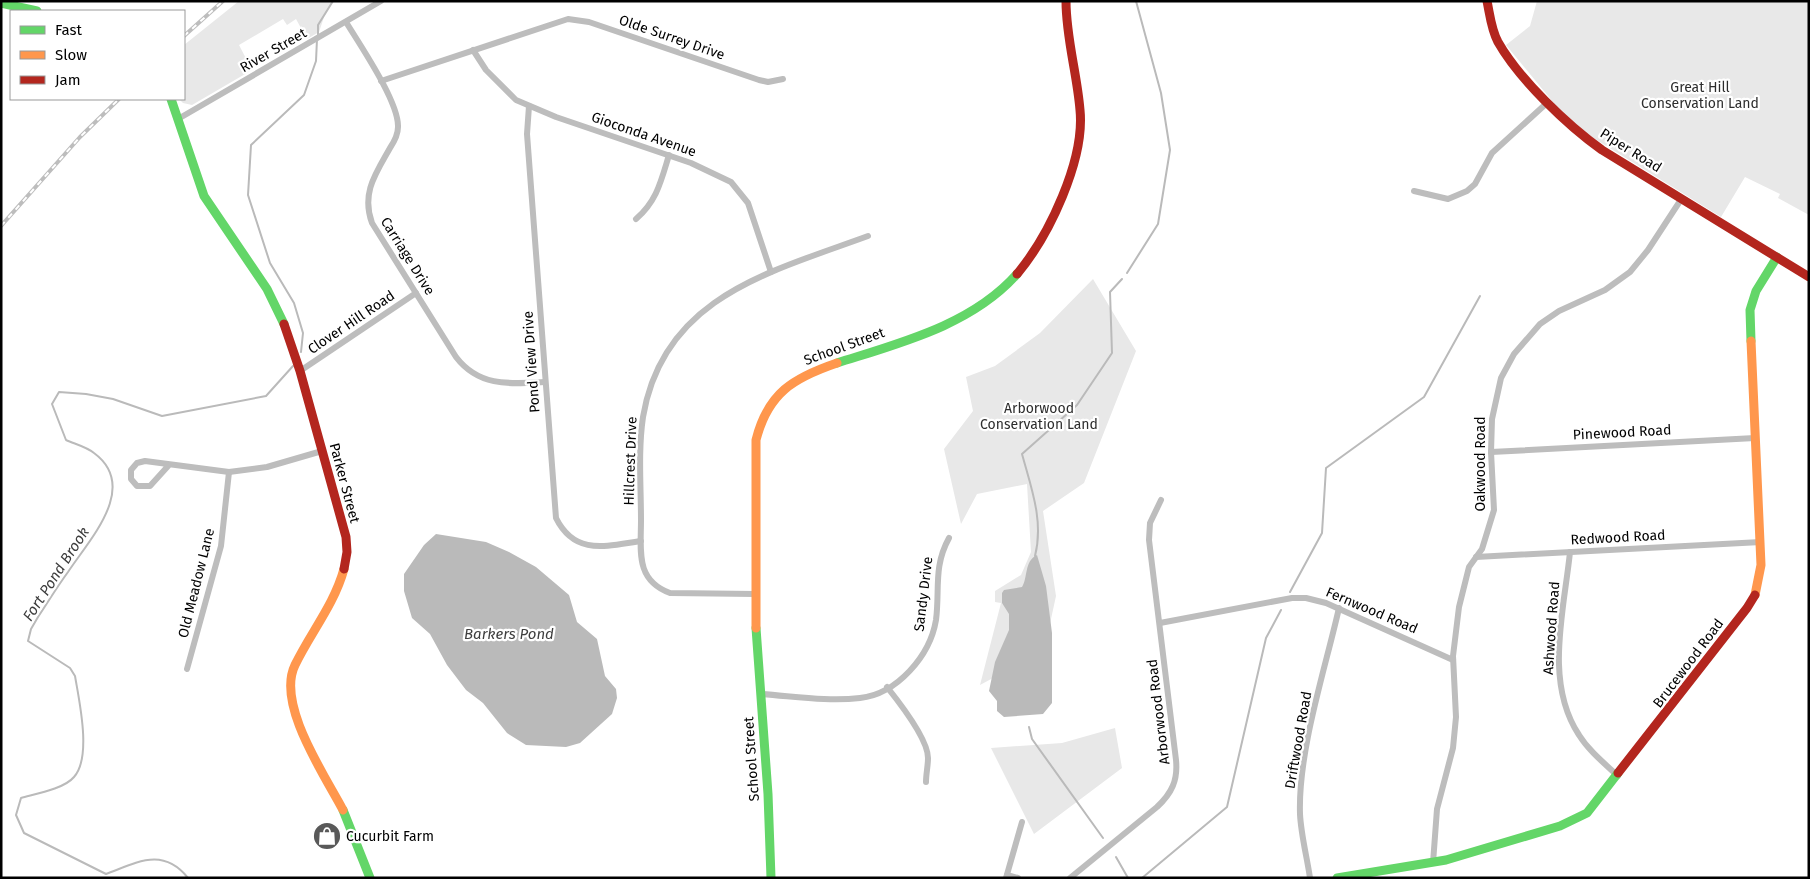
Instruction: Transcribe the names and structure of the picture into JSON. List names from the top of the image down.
{
  "streets": {
    "street": [
      "Olde Surrey Drive",
      "River Street",
      "Gioconda Avenue",
      "Piper Road",
      "Carriage Drive",
      "Clover Hill Road",
      "School Street",
      "Pond View Drive",
      "Pinewood Road",
      "Hillcrest Drive",
      "Oakwood Road",
      "Parker Street",
      "Redwood Road",
      "Old Meadow Lane",
      "Sandy Drive",
      "Fernwood Road",
      "Ashwood Road",
      "Brucewood Road",
      "Arborwood Road",
      "Driftwood Road"
    ]
  },
  "crossings": [
    ["Olde Surrey Drive", "Gioconda Avenue"],
    ["Olde Surrey Drive", "Carriage Drive"],
    ["River Street", "Carriage Drive"],
    ["River Street", "Parker Street"],
    ["Gioconda Avenue", "Pond View Drive"],
    ["Gioconda Avenue", "Hillcrest Drive"],
    ["Piper Road", "Oakwood Road"],
    ["Piper Road", "Brucewood Road"],
    ["Carriage Drive", "Clover Hill Road"],
    ["Carriage Drive", "Pond View Drive"],
    ["Clover Hill Road", "Parker Street"],
    ["School Street", "Hillcrest Drive"],
    ["School Street", "Sandy Drive"],
    ["Pond View Drive", "Hillcrest Drive"],
    ["Pinewood Road", "Oakwood Road"],
    ["Pinewood Road", "Brucewood Road"],
    ["Oakwood Road", "Redwood Road"],
    ["Oakwood Road", "Fernwood Road"],
    ["Oakwood Road", "Brucewood Road"],
    ["Redwood Road", "Ashwood Road"],
    ["Redwood Road", "Brucewood Road"],
    ["Fernwood Road", "Arborwood Road"],
    ["Fernwood Road", "Driftwood Road"],
    ["Ashwood Road", "Brucewood Road"]
  ],
  "water": ["Fort Pond Brook", "Barkers Pond"],
  "parks": ["Great Hill Conservation Land", "Arborwood Conservation Land"],
  "places": {
    "shop": ["Cucurbit Farm"]
  },
  "legend": ["Fast", "Slow", "Jam"]
}
